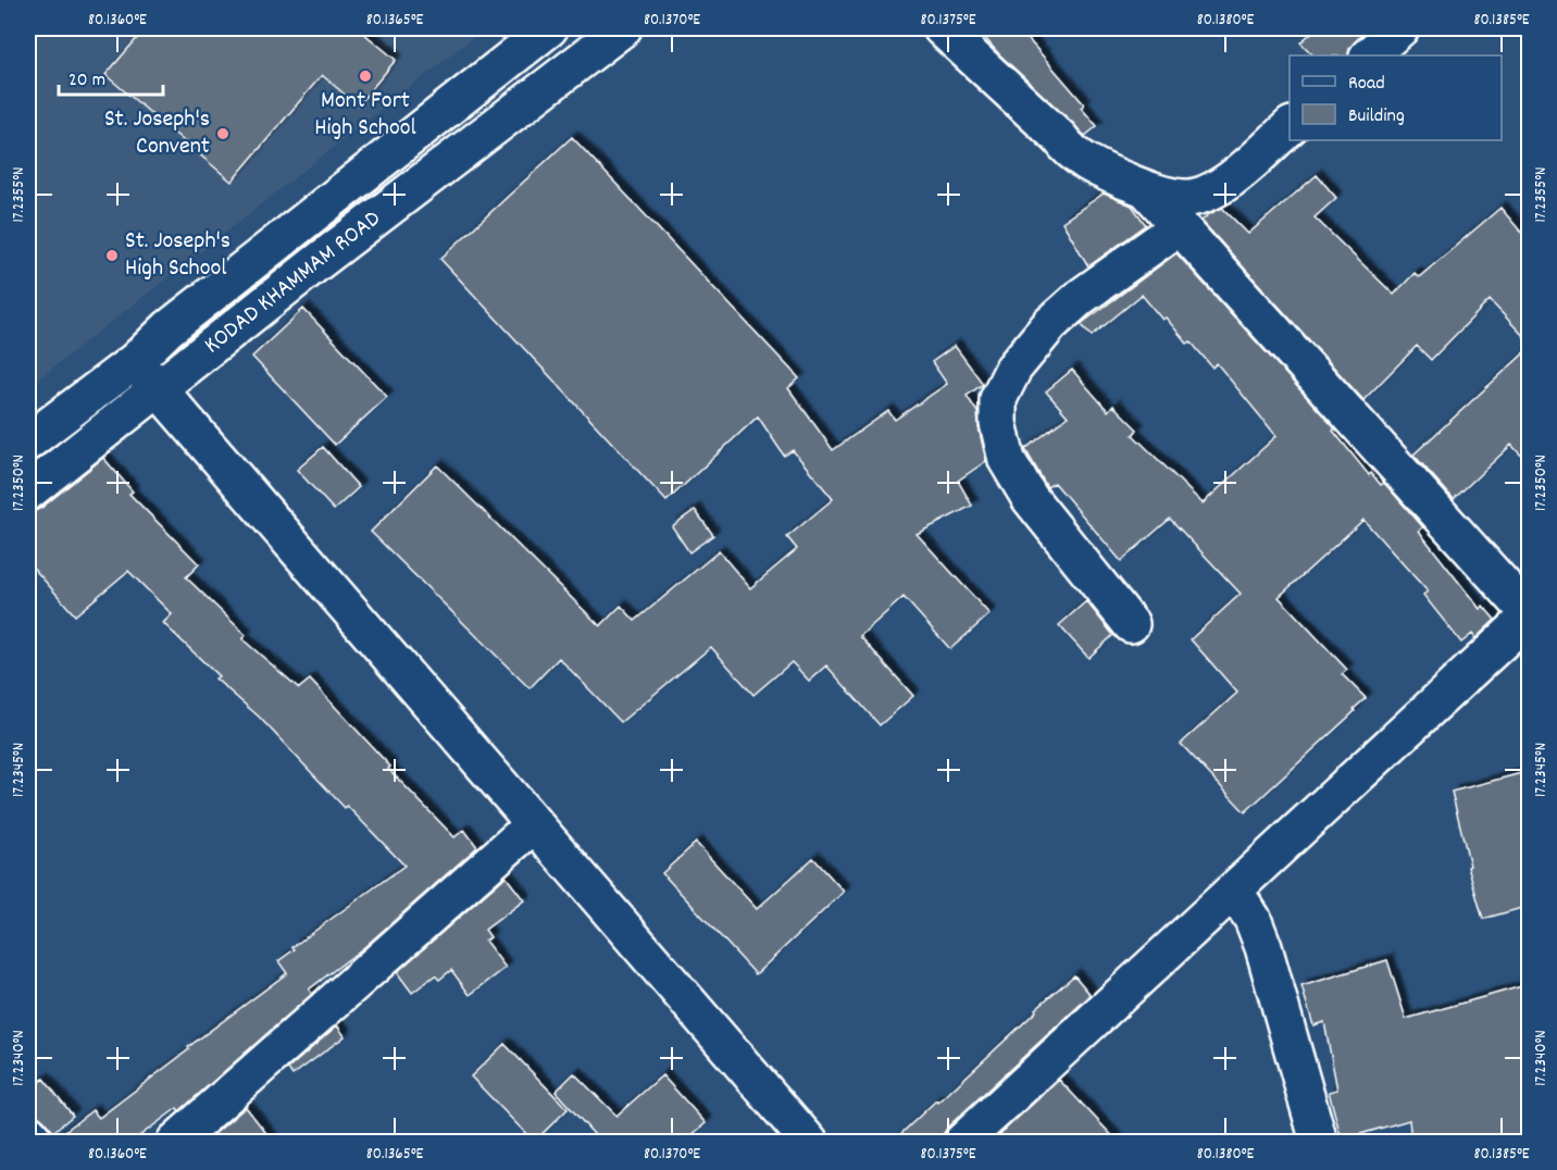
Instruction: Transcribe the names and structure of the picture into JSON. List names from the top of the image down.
{
  "streets": {
    "street": ["KODAD KHAMMAM ROAD"]
  },
  "places": ["Mont Fort High School", "St. Joseph's Convent", "St. Joseph's High School"],
  "legend": ["Road", "Building"],
  "scale_bar": "20 m",
  "coordinates": [
    "80.1360°E",
    "80.1365°E",
    "80.1370°E",
    "80.1375°E",
    "80.1380°E",
    "80.1385°E",
    "17.2355°N",
    "17.2350°N",
    "17.2345°N",
    "17.2340°N"
  ]
}
